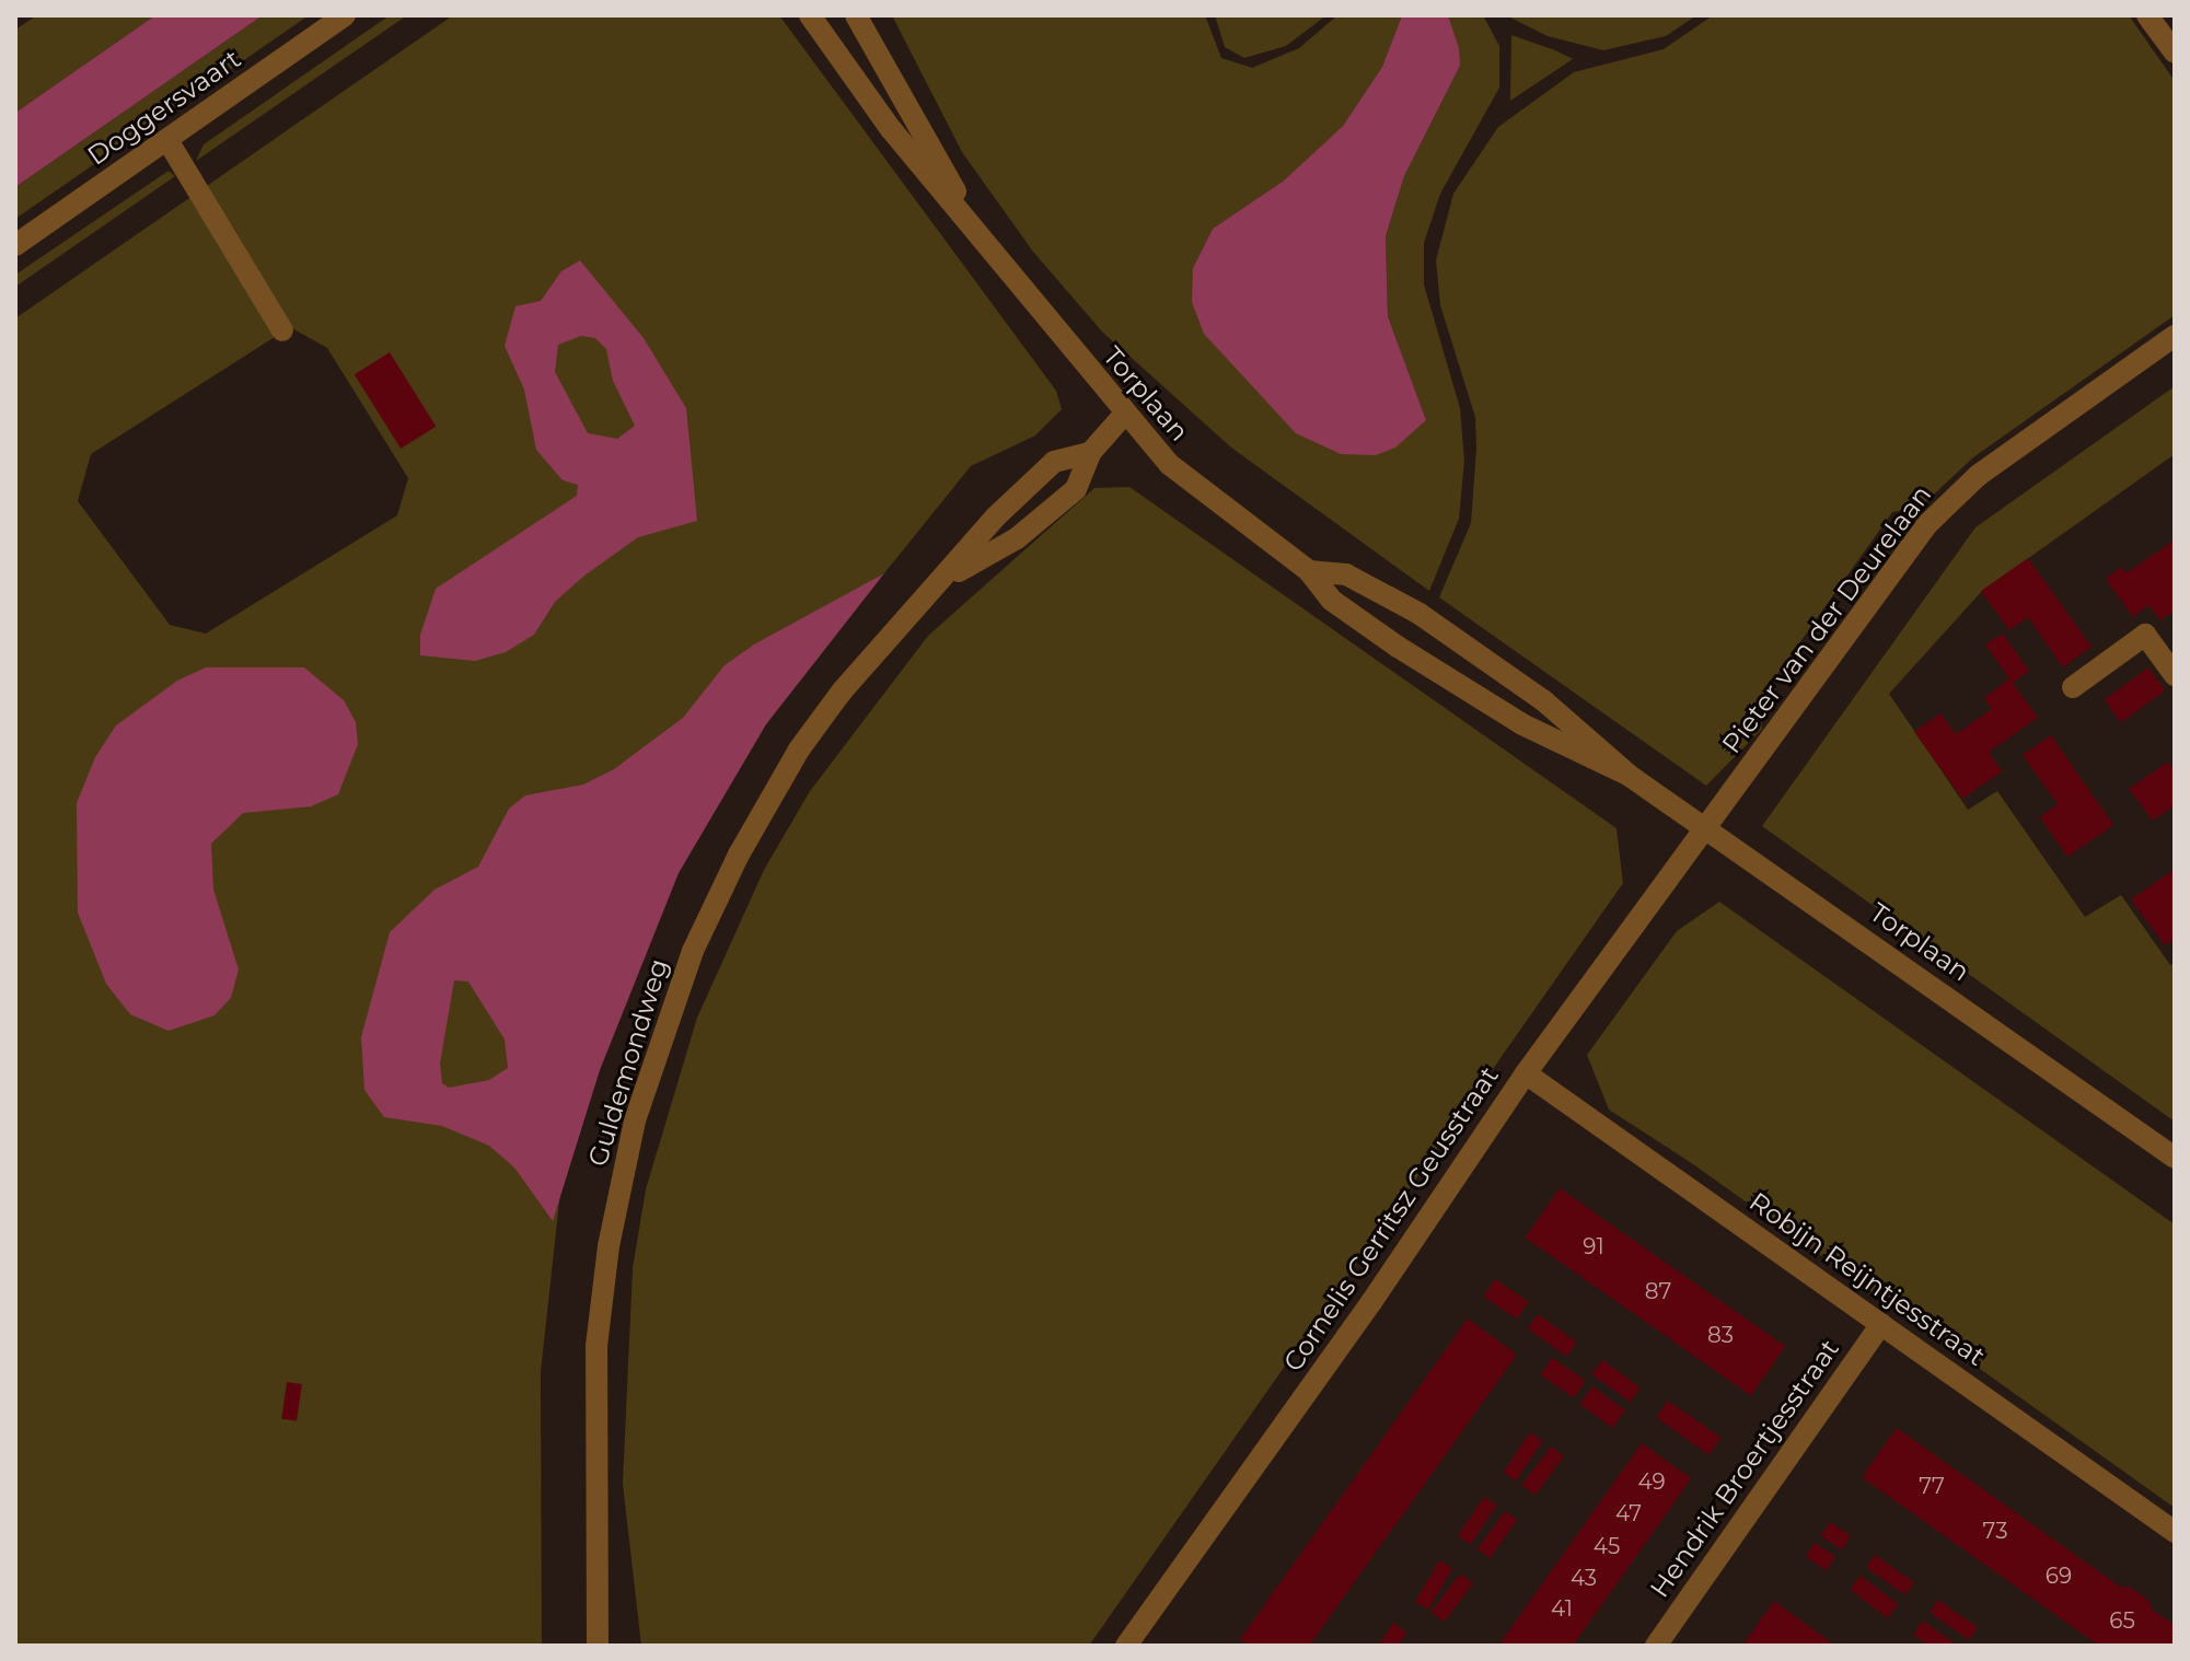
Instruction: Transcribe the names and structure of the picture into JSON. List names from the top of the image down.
{
  "streets": {
    "street": [
      "Doggersvaart",
      "Torplaan",
      "Pieter van der Deurelaan",
      "Guldemondweg",
      "Cornelis Gerritsz Geusstraat",
      "Robijn Reijntjesstraat",
      "Hendrik Broertjesstraat"
    ]
  },
  "crossings": [
    ["Torplaan", "Pieter van der Deurelaan"],
    ["Torplaan", "Guldemondweg"],
    ["Torplaan", "Cornelis Gerritsz Geusstraat"],
    ["Pieter van der Deurelaan", "Cornelis Gerritsz Geusstraat"],
    ["Cornelis Gerritsz Geusstraat", "Robijn Reijntjesstraat"],
    ["Robijn Reijntjesstraat", "Hendrik Broertjesstraat"]
  ],
  "house_numbers": [
    "91",
    "87",
    "83",
    "49",
    "77",
    "47",
    "73",
    "45",
    "69",
    "43",
    "41",
    "65"
  ]
}
